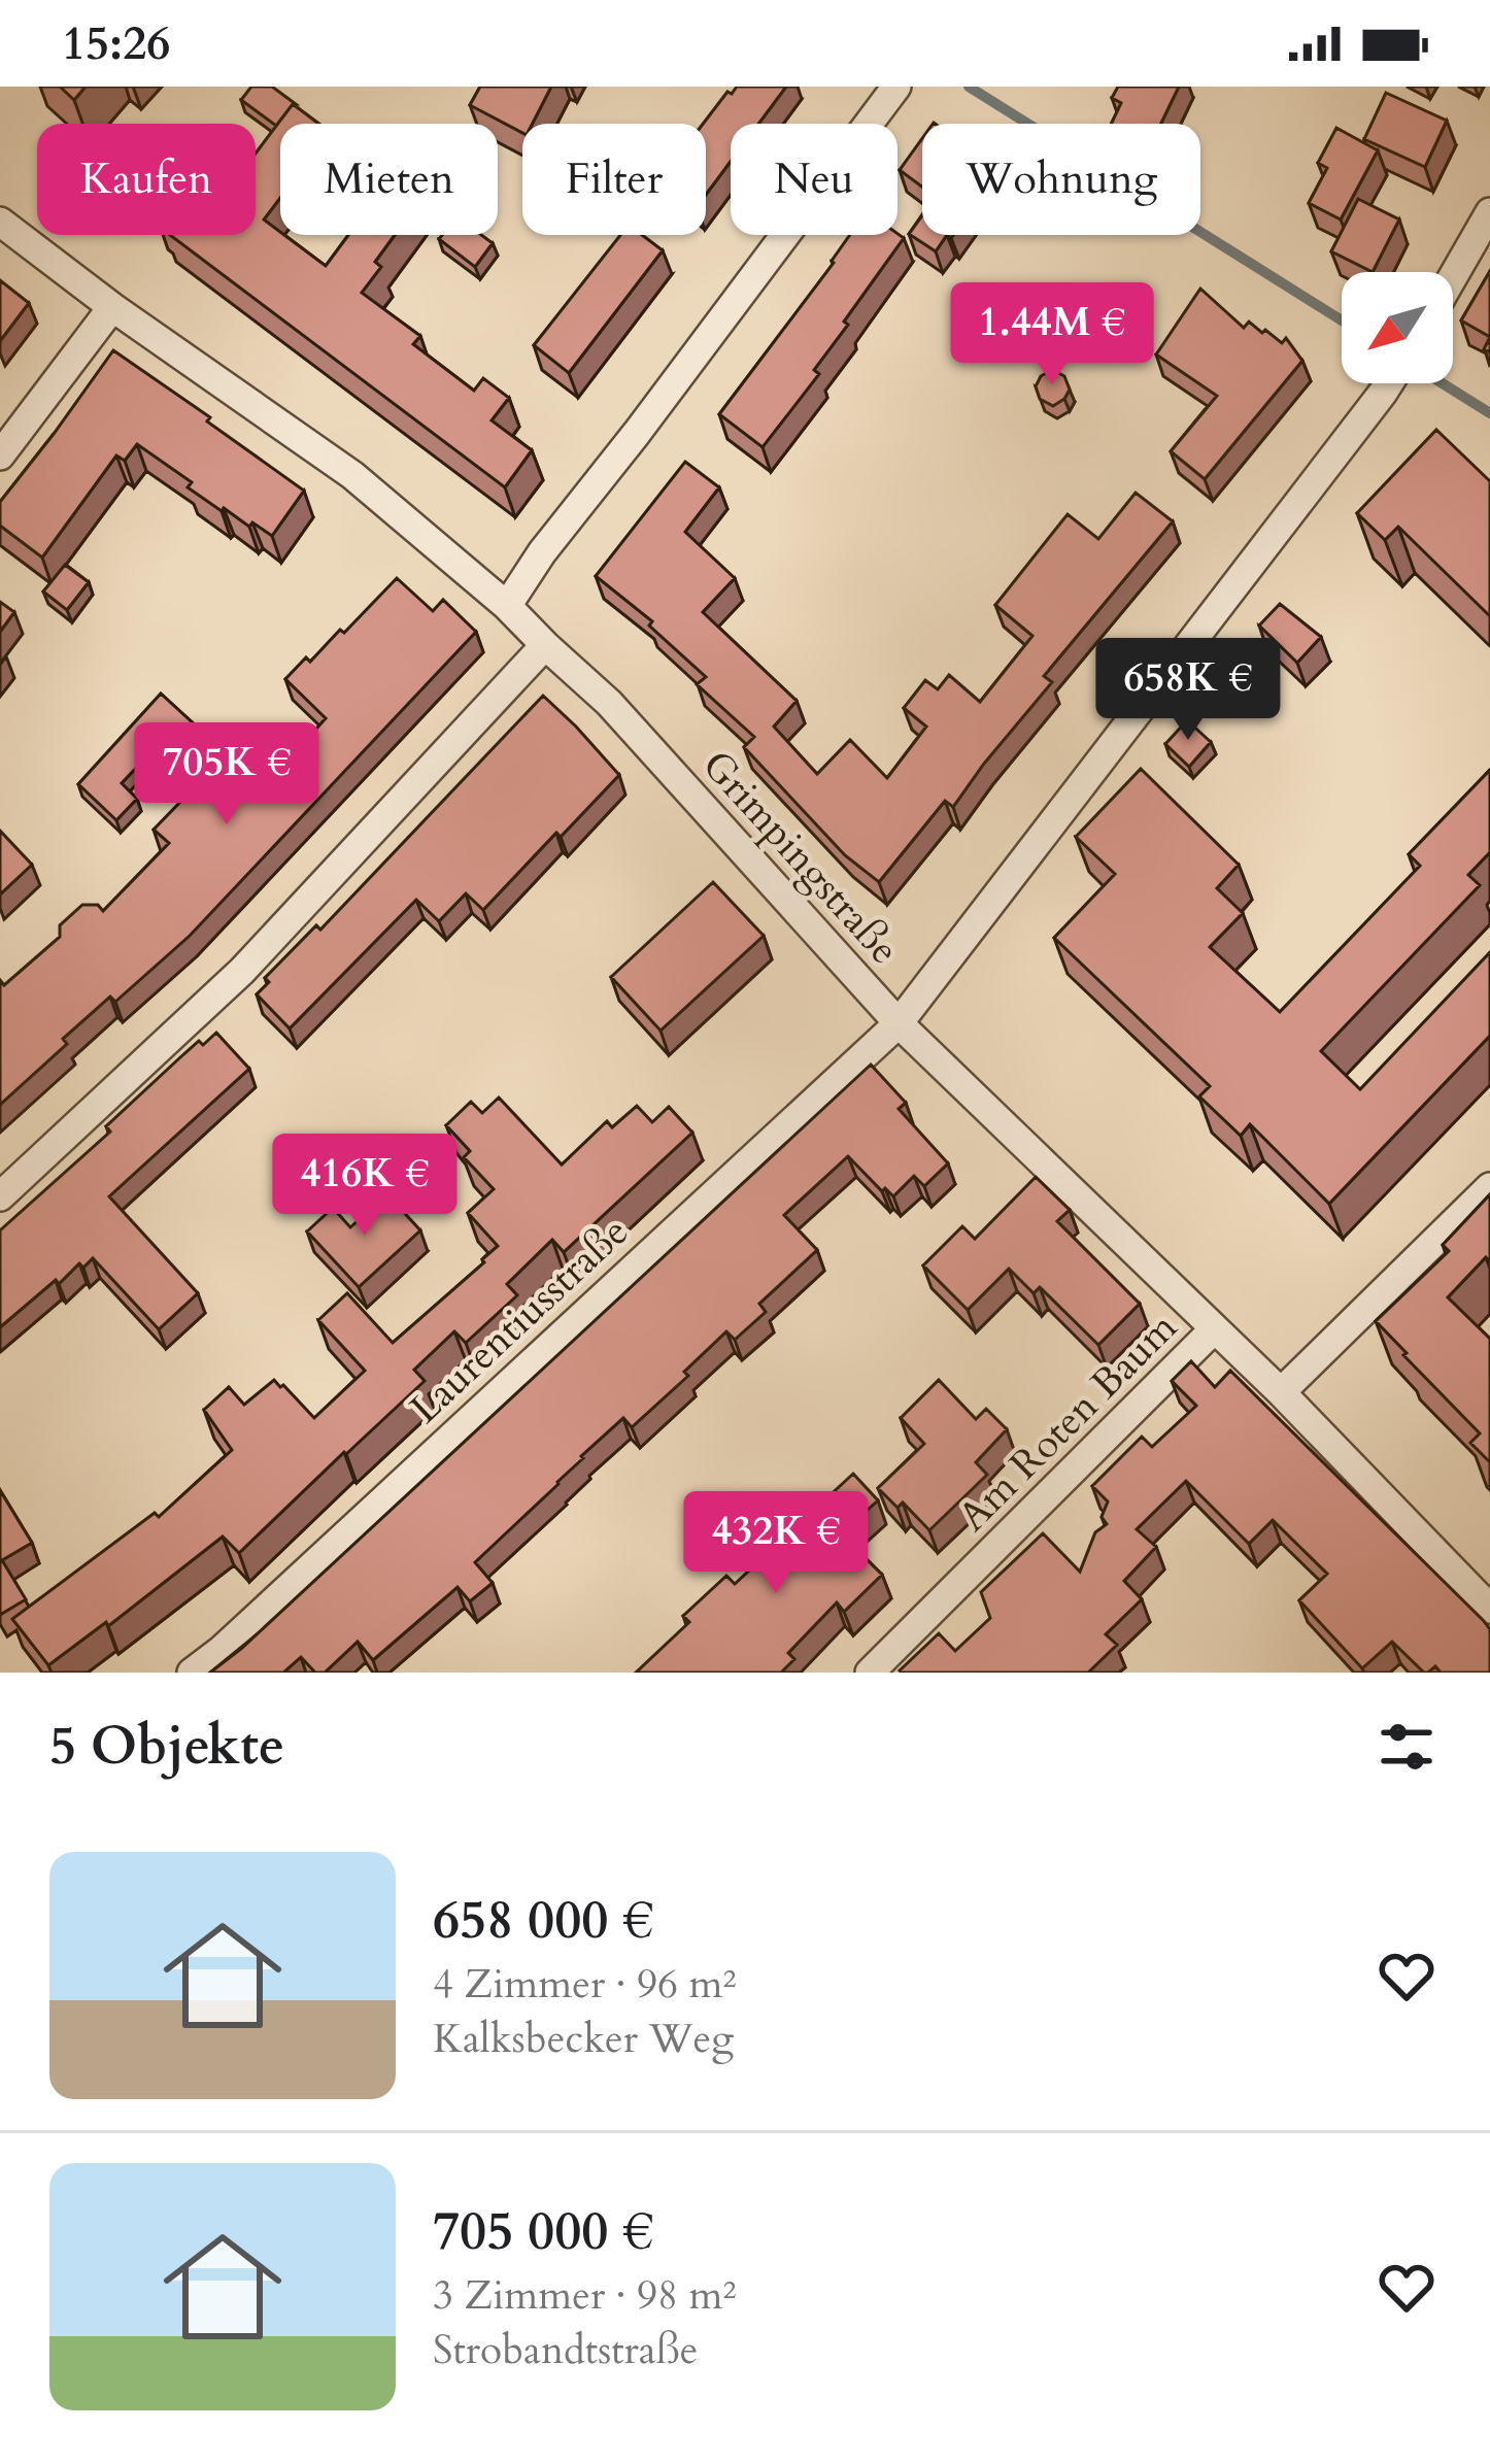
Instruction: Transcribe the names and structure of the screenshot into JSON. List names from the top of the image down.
{
  "streets": {
    "street": ["Grimpingstraße", "Laurentiusstraße", "Am Roten Baum"]
  },
  "crossings": [
    ["Grimpingstraße", "Laurentiusstraße"],
    ["Grimpingstraße", "Am Roten Baum"]
  ],
  "north": "bottom left",
  "page": {
    "status": "15:26",
    "chip": [
      "Kaufen",
      "Mieten",
      "Filter",
      "Neu",
      "Wohnung"
    ],
    "price": [
      "1.44M €",
      "658K €",
      "705K €",
      "416K €",
      "432K €"
    ],
    "heading": "5 Objekte",
    "list": [
      {
        "name": "658 000 €",
        "note": "4 Zimmer · 96 m² · Kalksbecker Weg"
      },
      {
        "name": "705 000 €",
        "note": "3 Zimmer · 98 m² · Strobandtstraße"
      }
    ]
  }
}
